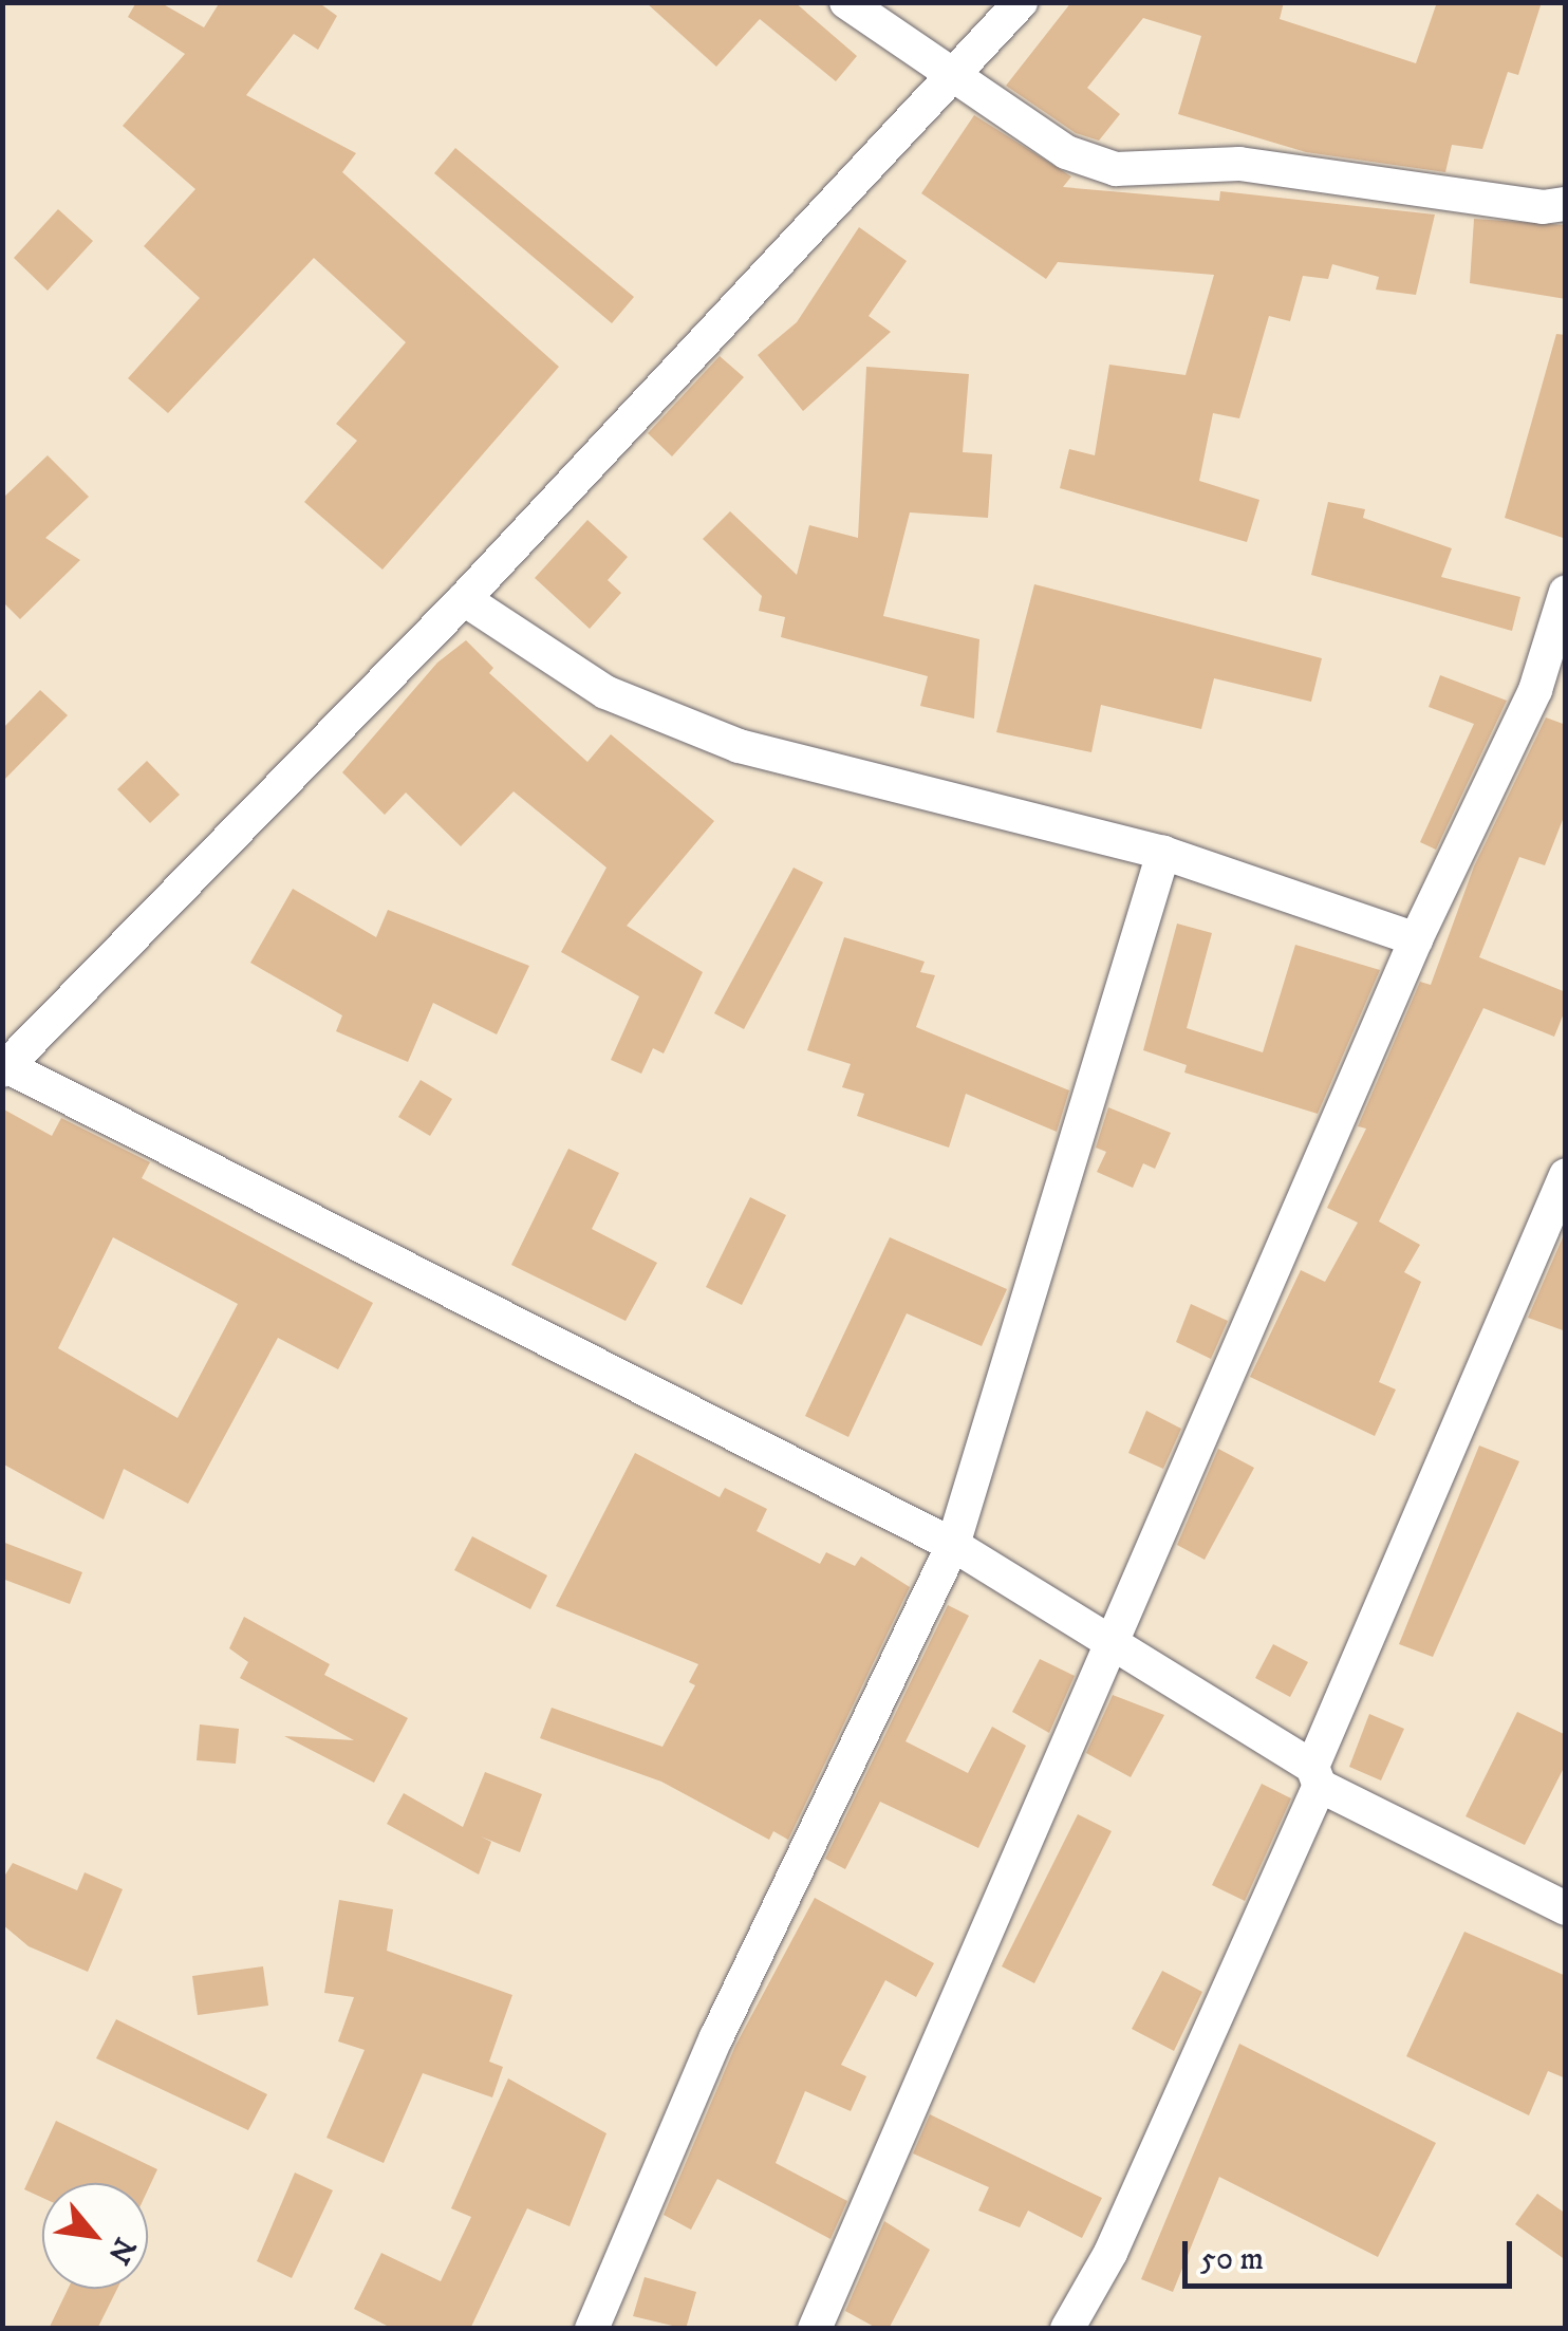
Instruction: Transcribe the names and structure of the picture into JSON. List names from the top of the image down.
{
  "scale_bar": "50 m",
  "north": "bottom right"
}
